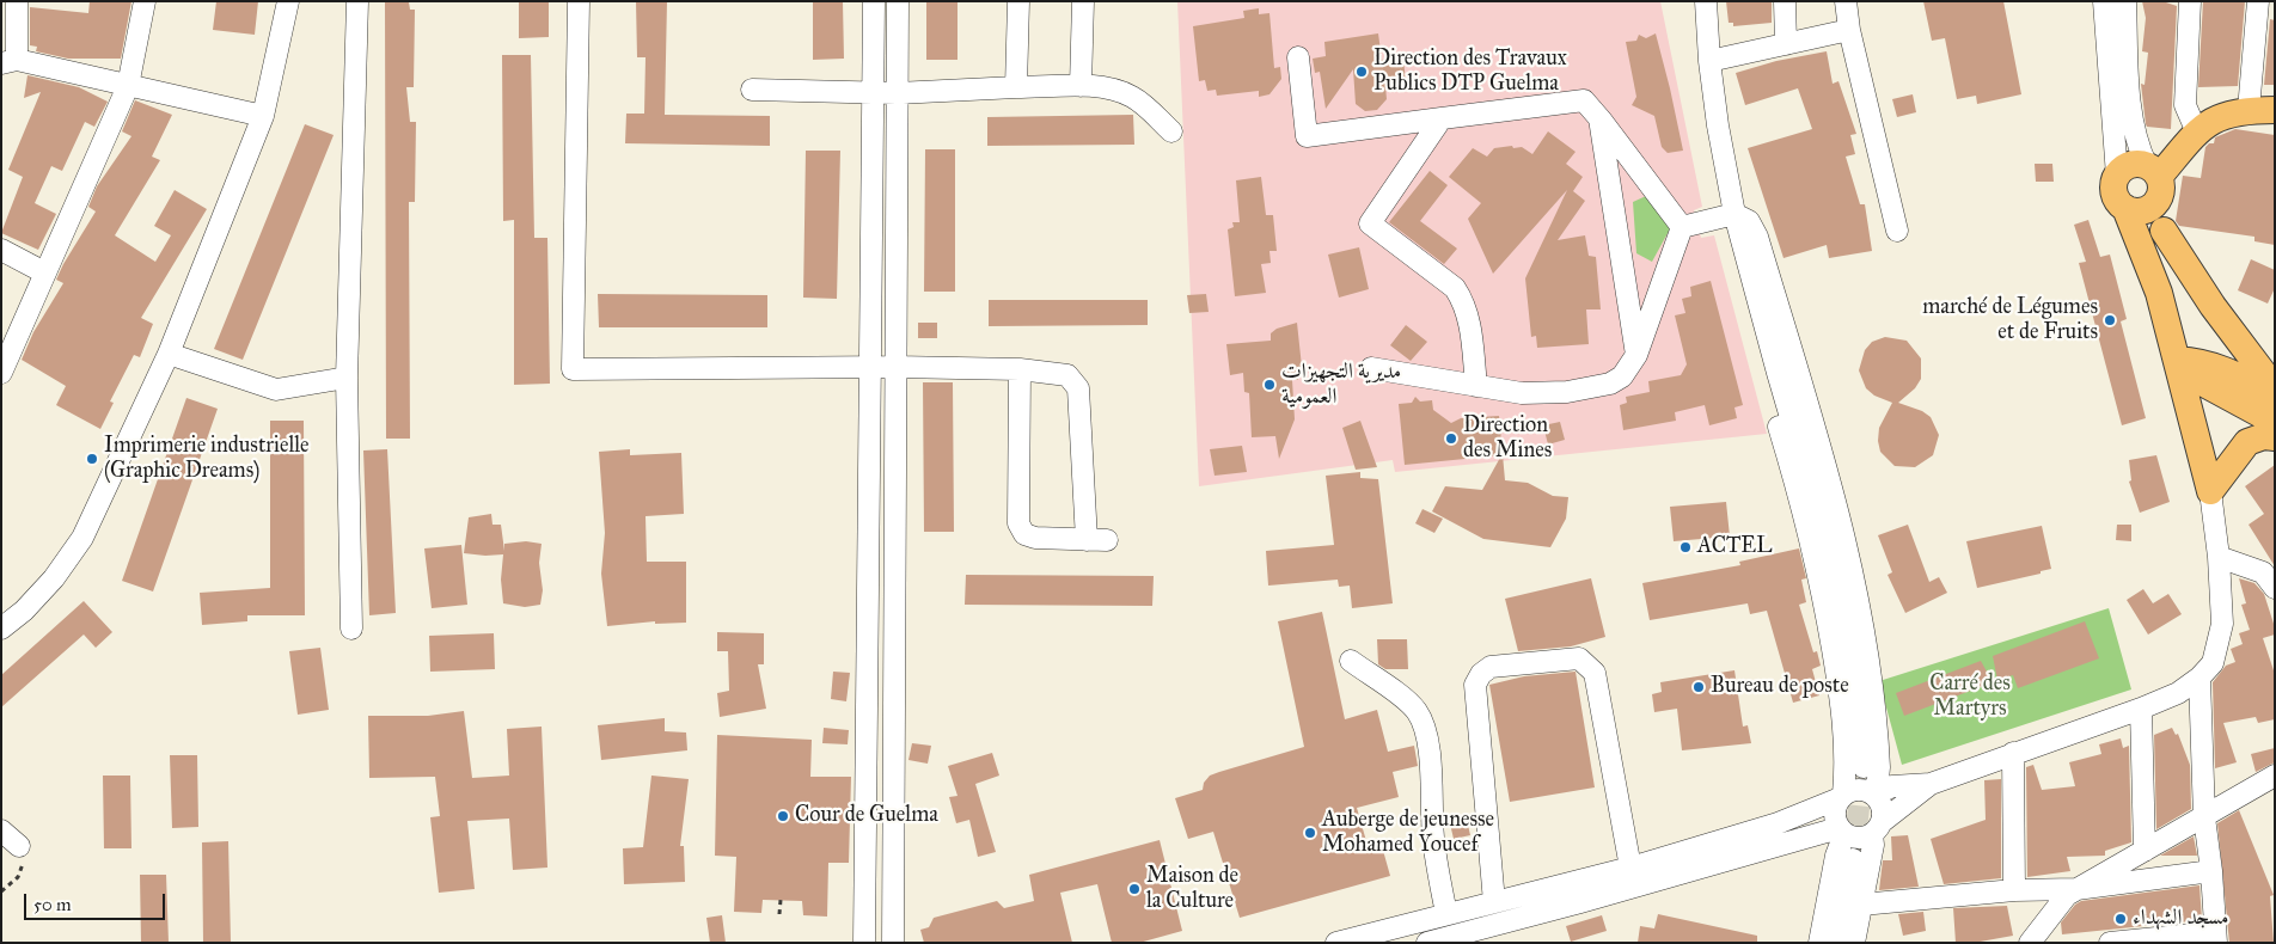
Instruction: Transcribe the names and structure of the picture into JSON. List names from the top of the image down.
{
  "parks": ["Carré des Martyrs"],
  "places": [
    "Direction des Travaux Publics DTP Guelma",
    "marché de Légumes et de Fruits",
    "مديرية التجهيزات العمومية",
    "Direction des Mines",
    "Imprimerie industrielle (Graphic Dreams)",
    "ACTEL",
    "Bureau de poste",
    "Cour de Guelma",
    "Auberge de jeunesse Mohamed Youcef",
    "Maison de la Culture",
    "مسجد الشهداء"
  ],
  "scale_bar": "50 m"
}
